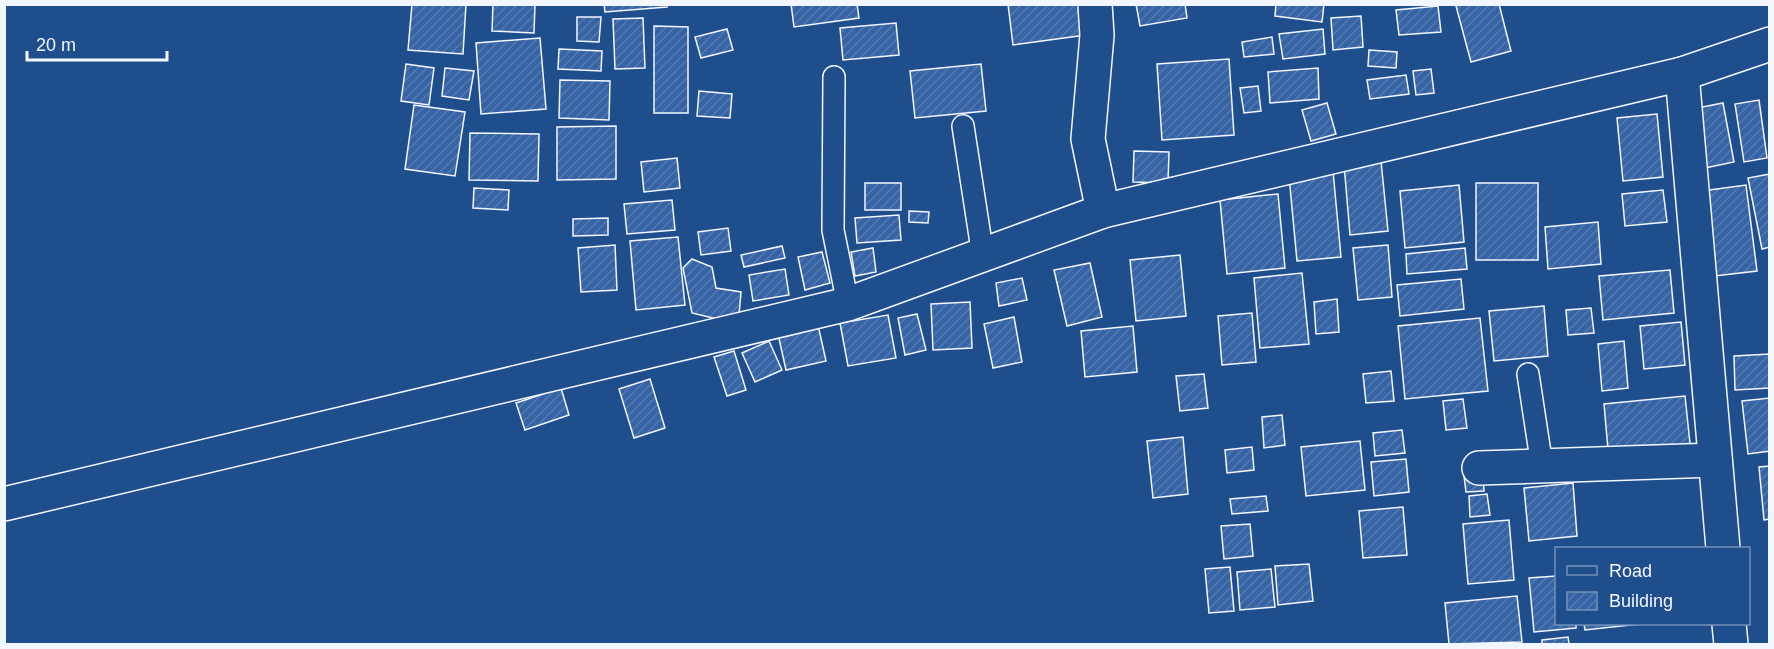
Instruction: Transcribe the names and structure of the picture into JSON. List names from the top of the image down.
{
  "legend": ["Road", "Building"],
  "scale_bar": "20 m"
}
